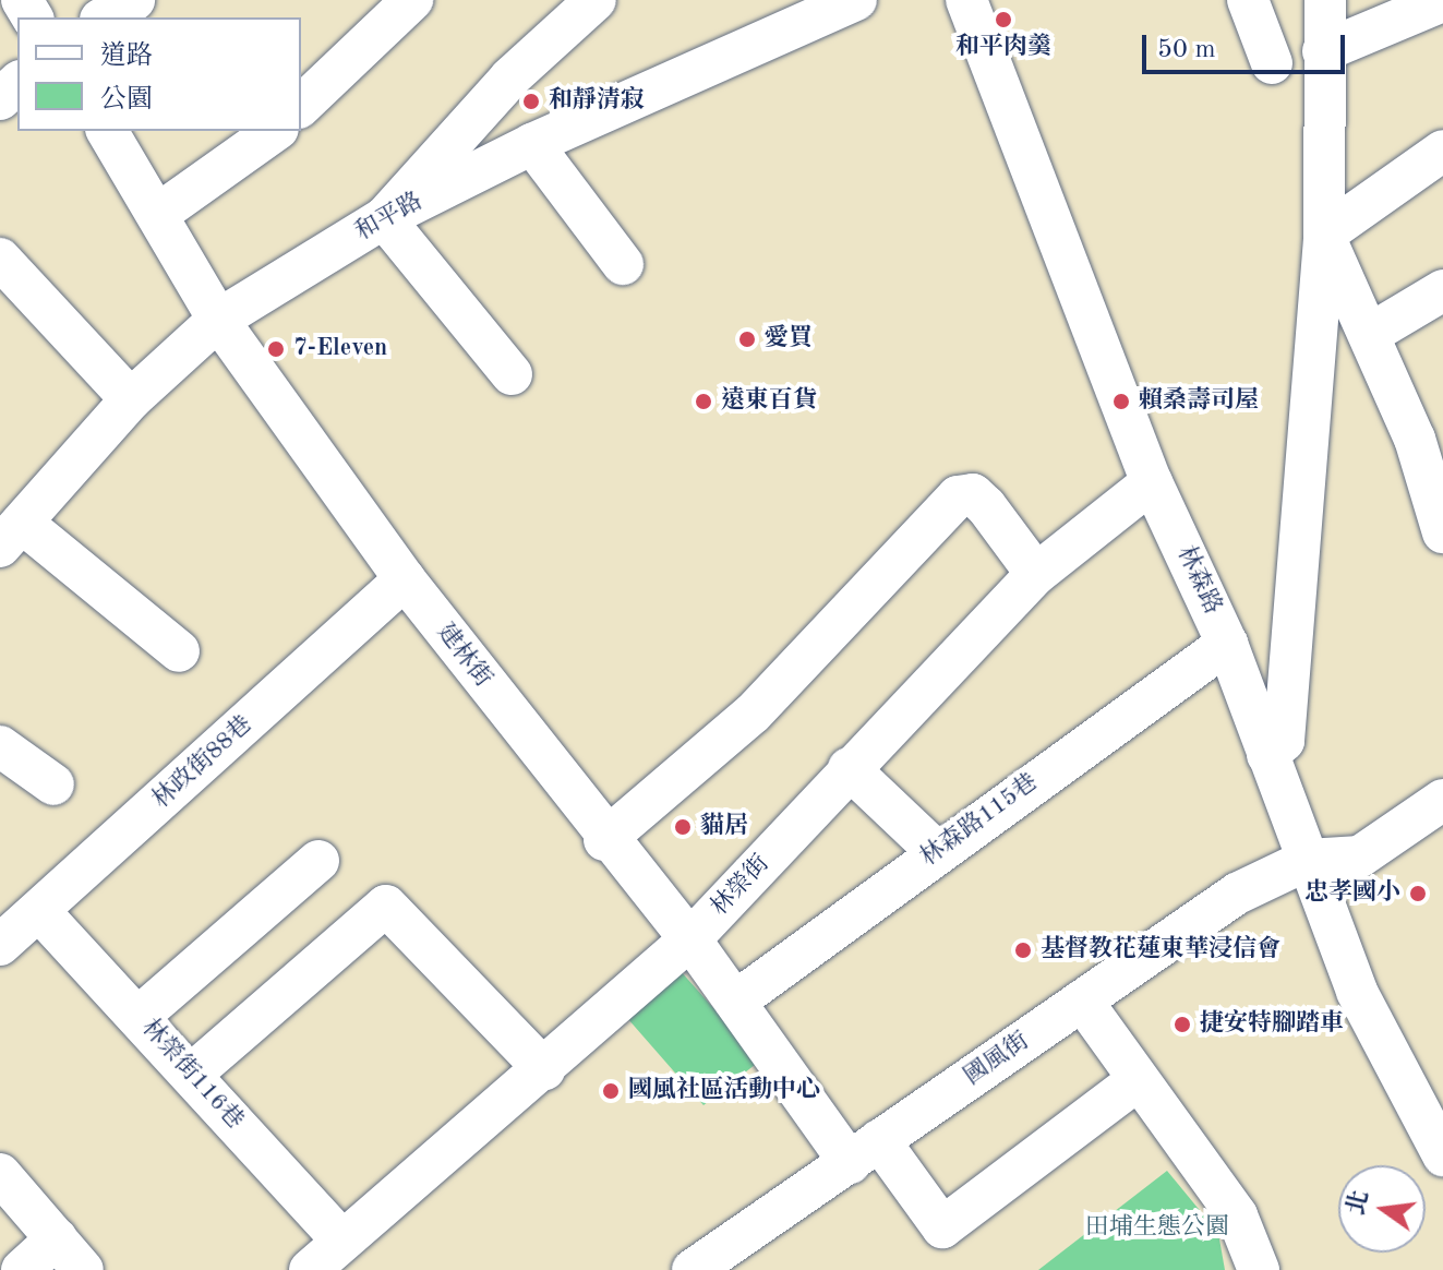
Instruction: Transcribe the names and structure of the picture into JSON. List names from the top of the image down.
{
  "streets": {
    "street": [
      "和平路",
      "林森路",
      "建林街",
      "林政街88巷",
      "林森路115巷",
      "林榮街",
      "國風街",
      "林榮街116巷"
    ]
  },
  "crossings": [
    ["和平路", "建林街"],
    ["林森路", "林森路115巷"],
    ["林森路", "林榮街"],
    ["林森路", "國風街"],
    ["建林街", "林政街88巷"],
    ["建林街", "林森路115巷"],
    ["建林街", "林榮街"],
    ["建林街", "國風街"],
    ["林政街88巷", "林榮街116巷"],
    ["林榮街", "林榮街116巷"]
  ],
  "parks": ["田埔生態公園"],
  "places": [
    "和平肉羹",
    "和靜清寂",
    "愛買",
    "7-Eleven",
    "遠東百貨",
    "賴桑壽司屋",
    "貓居",
    "忠孝國小",
    "基督教花蓮東華浸信會",
    "捷安特腳踏車",
    "國風社區活動中心"
  ],
  "legend": ["道路", "公園"],
  "scale_bar": "50 m",
  "north": "left"
}
